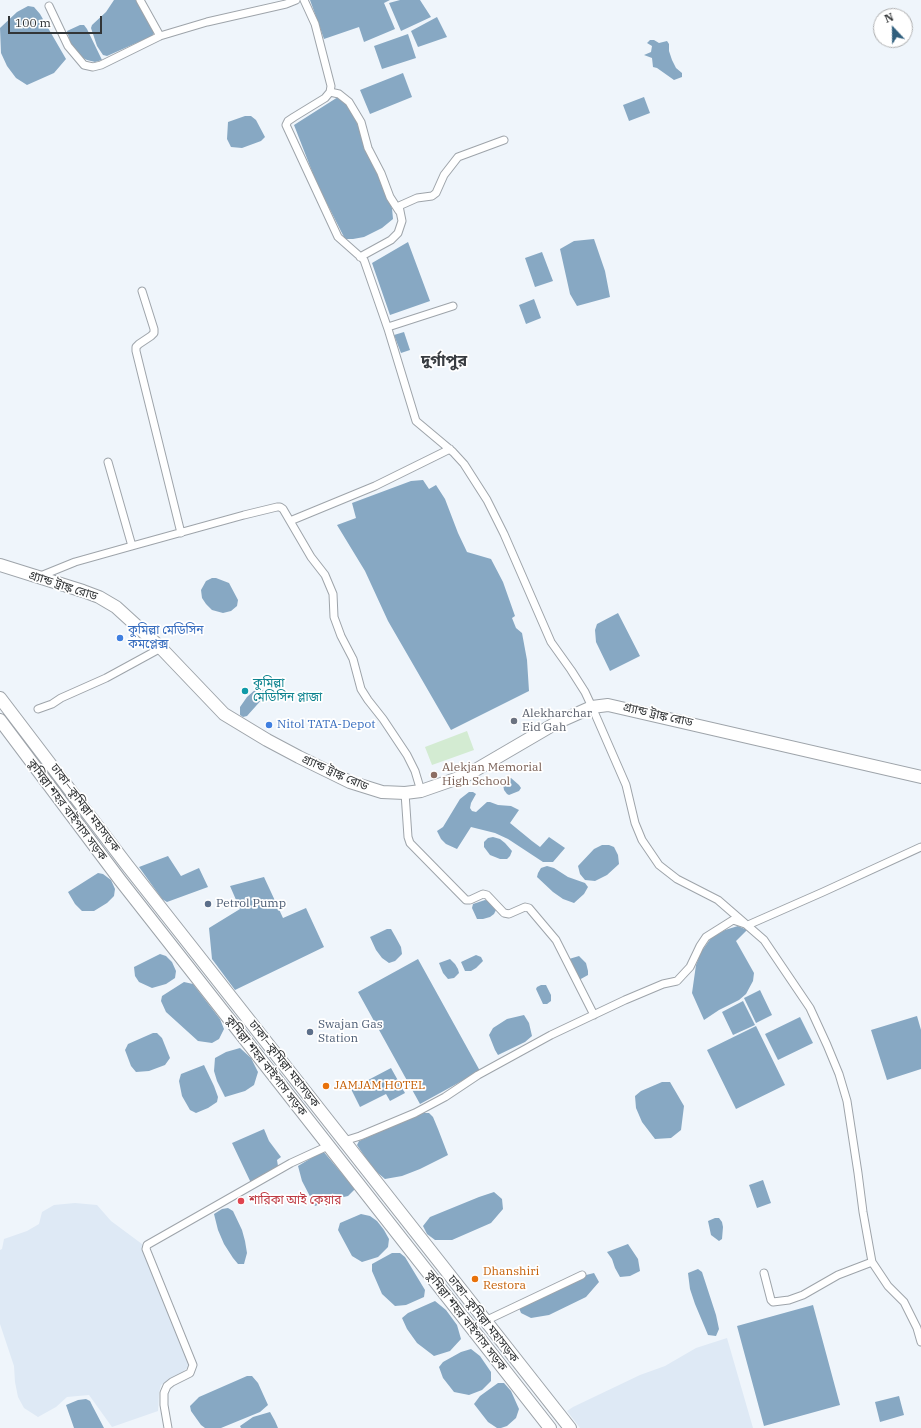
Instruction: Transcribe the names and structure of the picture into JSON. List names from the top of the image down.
{
  "streets": {
    "highway": ["গ্র্যান্ড ট্রাঙ্ক রোড", "ঢাকা–কুমিল্লা মহাসড়ক", "কুমিল্লা শহর বাইপাস সড়ক"]
  },
  "districts": ["দুর্গাপুর"],
  "places": [
    "কুমিল্লা মেডিসিন কমপ্লেক্স",
    "কুমিল্লা মেডিসিন প্লাজা",
    "Alekharchar Eid Gah",
    "Nitol TATA-Depot",
    "Alekjan Memorial High School",
    "Petrol Pump",
    "Swajan Gas Station",
    "JAMJAM HOTEL",
    "শারিকা আই কেয়ার",
    "Dhanshiri Restora"
  ],
  "scale_bar": "100 m",
  "north": "top"
}
